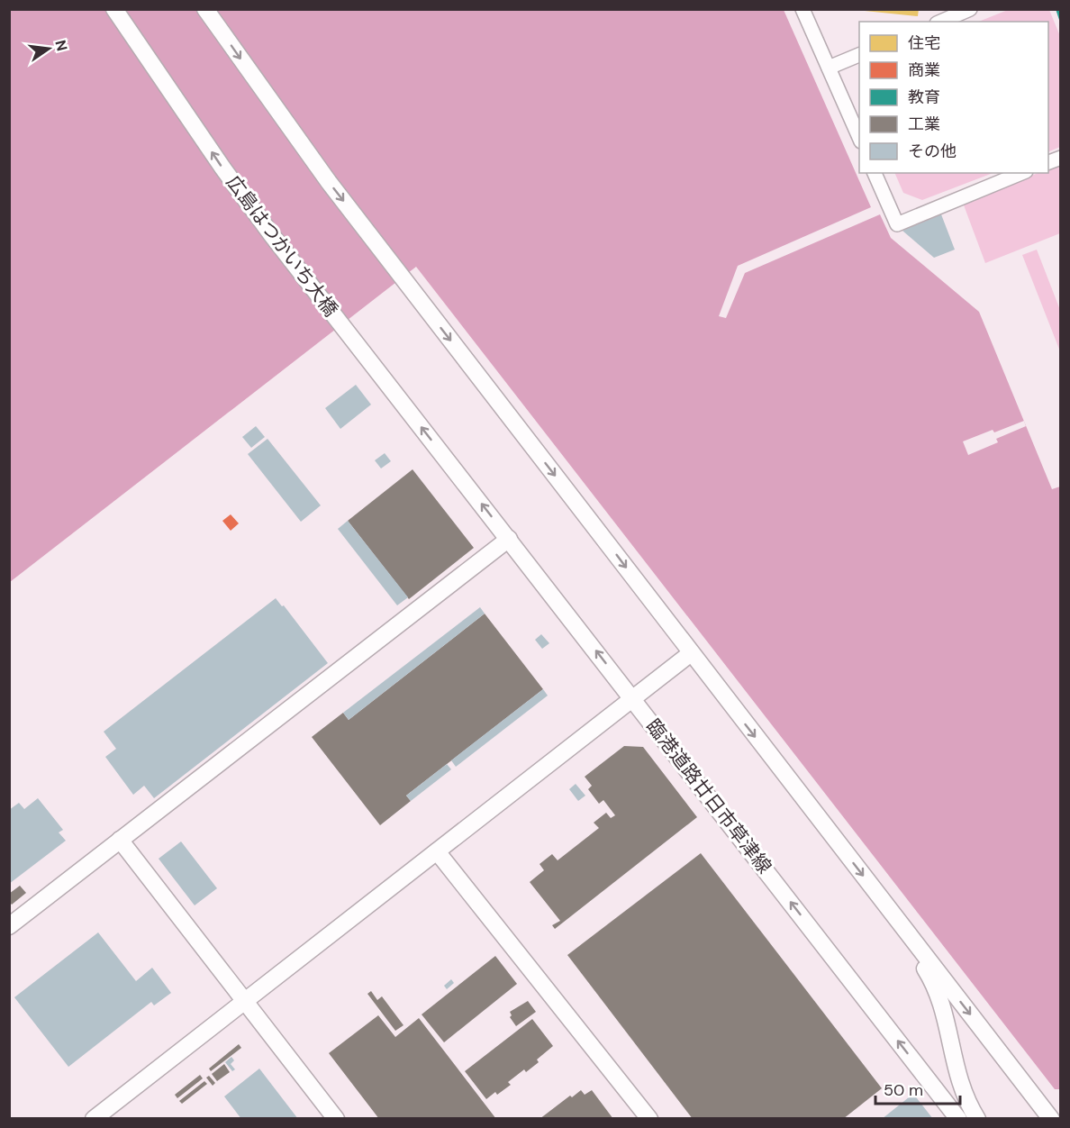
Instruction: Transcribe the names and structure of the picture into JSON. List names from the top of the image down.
{
  "streets": {
    "street": ["広島はつかいち大橋", "臨港道路廿日市草津線"]
  },
  "crossings": [
    ["広島はつかいち大橋", "臨港道路廿日市草津線"]
  ],
  "legend": [
    "住宅",
    "商業",
    "教育",
    "工業",
    "その他"
  ],
  "scale_bar": "50 m",
  "north": "right"
}
